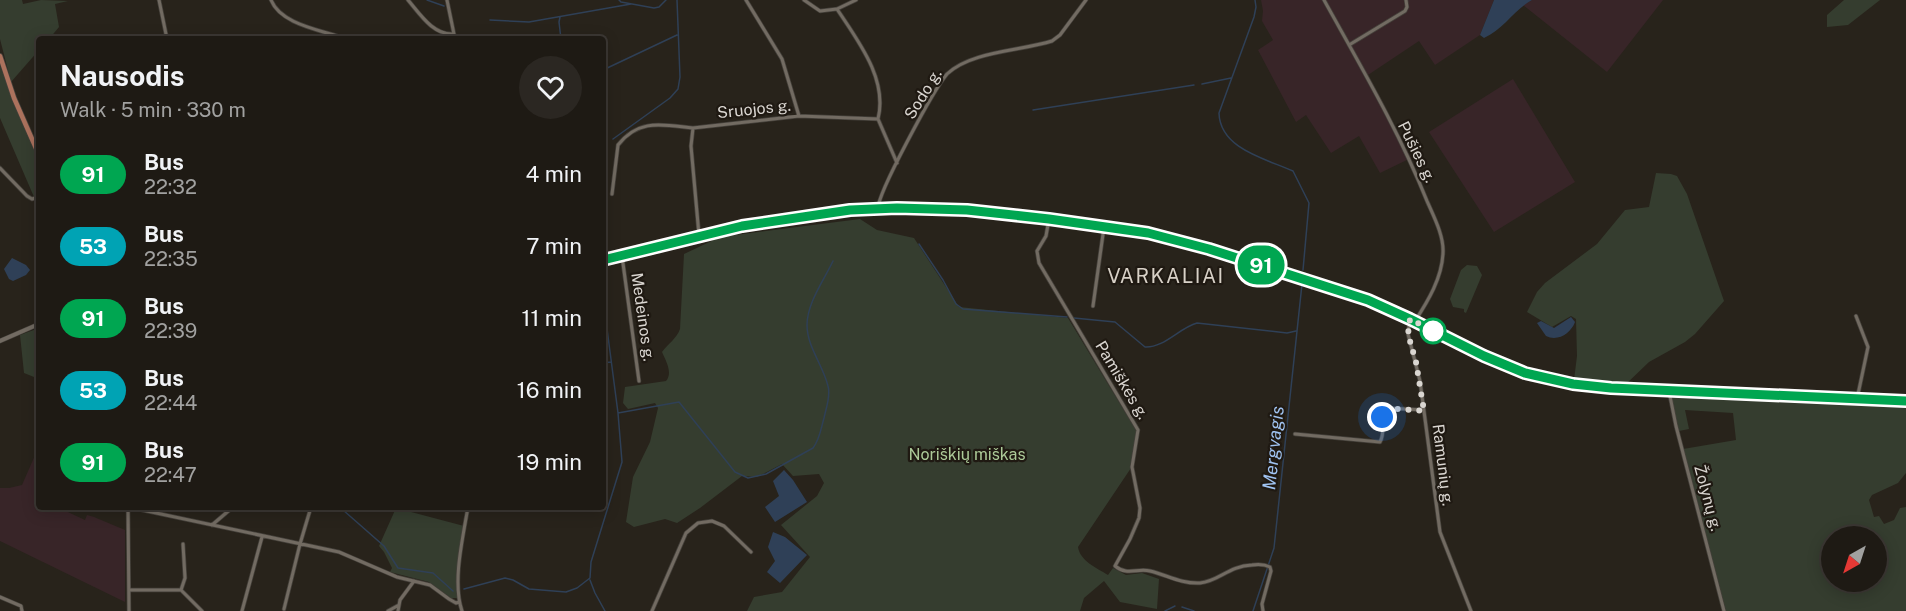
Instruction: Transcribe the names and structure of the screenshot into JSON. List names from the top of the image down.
{
  "streets": {
    "street": [
      "Sodo g.",
      "Sruojos g.",
      "Pušies g.",
      "Medeinos g.",
      "Pamiškės g.",
      "Ramunių g.",
      "Žolynų g."
    ]
  },
  "crossings": [
    ["Pušies g.", "Ramunių g."]
  ],
  "districts": ["VARKALIAI"],
  "water": ["Mergvagis"],
  "parks": ["Noriškių miškas"],
  "lines": ["bus line 91"],
  "north": "bottom left",
  "page": {
    "on_map": "91",
    "heading": ["Nausodis", "Walk · 5 min · 330 m"],
    "list": [
      {
        "mark": "91",
        "name": "Bus",
        "note": "22:32",
        "value": "4 min"
      },
      {
        "mark": "53",
        "name": "Bus",
        "note": "22:35",
        "value": "7 min"
      },
      {
        "mark": "91",
        "name": "Bus",
        "note": "22:39",
        "value": "11 min"
      },
      {
        "mark": "53",
        "name": "Bus",
        "note": "22:44",
        "value": "16 min"
      },
      {
        "mark": "91",
        "name": "Bus",
        "note": "22:47",
        "value": "19 min"
      }
    ]
  }
}
